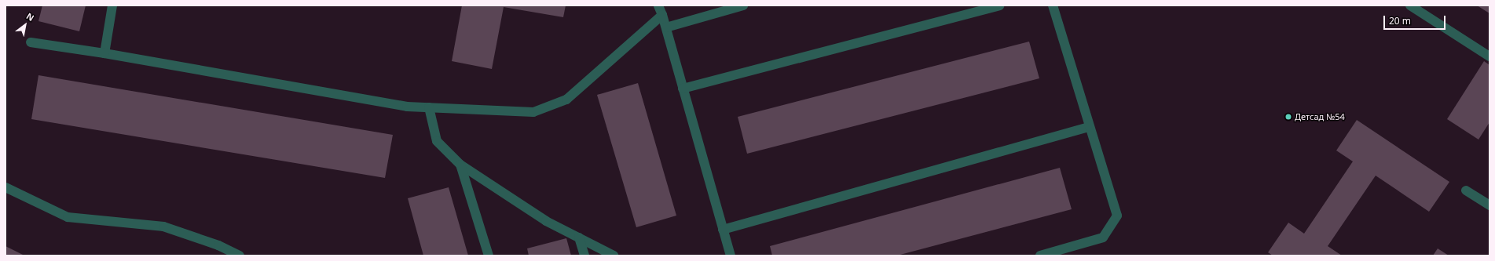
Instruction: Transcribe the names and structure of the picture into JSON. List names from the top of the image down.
{
  "places": ["Детсад №54"],
  "scale_bar": "20 m",
  "north": "top right"
}
